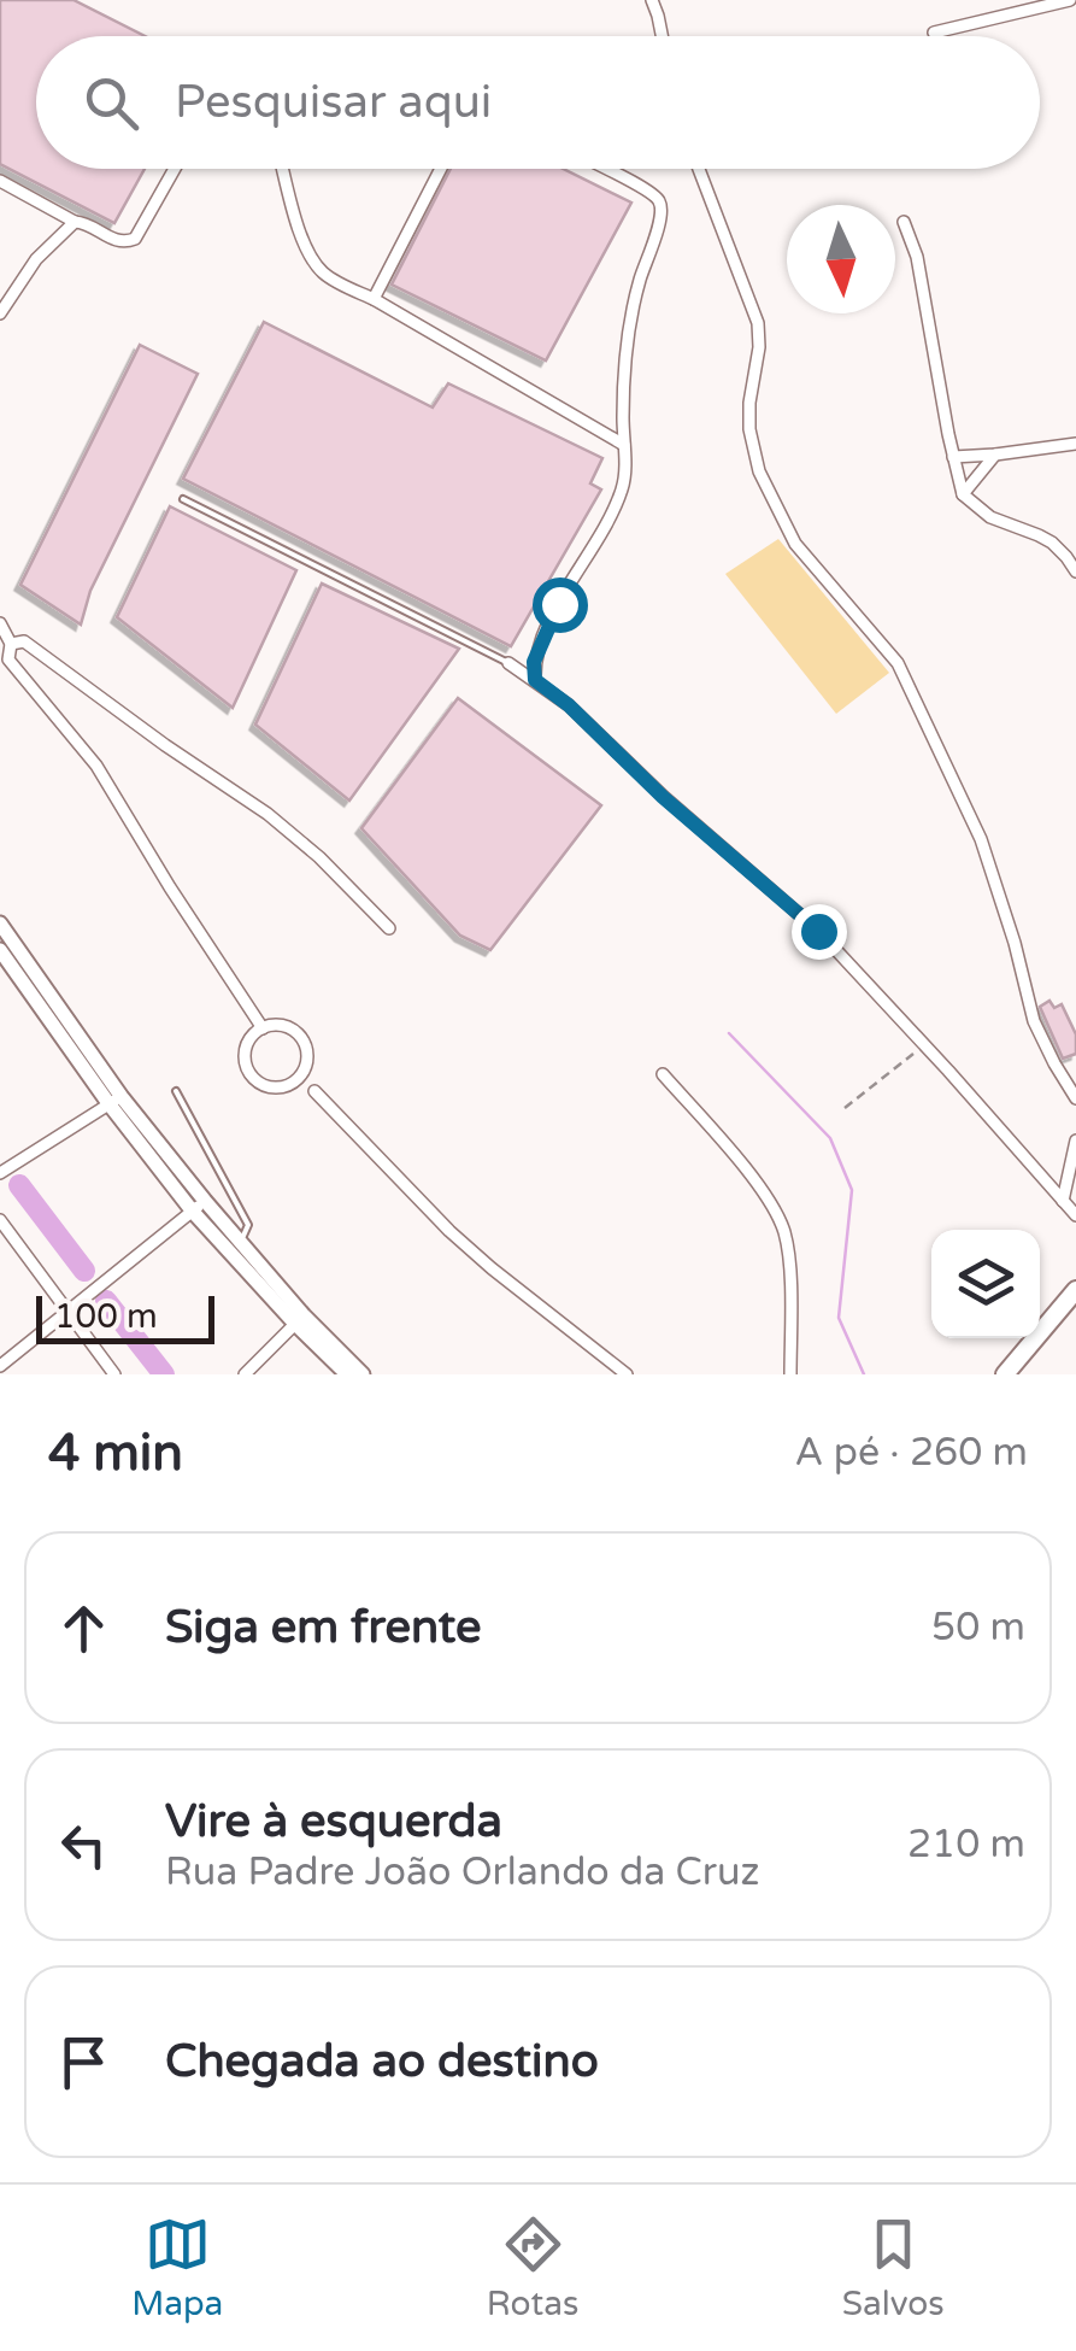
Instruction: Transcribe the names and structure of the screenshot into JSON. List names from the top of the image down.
{
  "scale_bar": "100 m",
  "north": "bottom",
  "page": {
    "search": "Pesquisar aqui",
    "scale": "100 m",
    "heading": ["4 min", "A pé · 260 m"],
    "list": [
      ["Siga em frente", "50 m"],
      ["Vire à esquerda", "Rua Padre João Orlando da Cruz", "210 m"],
      "Chegada ao destino"
    ],
    "nav": ["Mapa", "Rotas", "Salvos"]
  }
}
